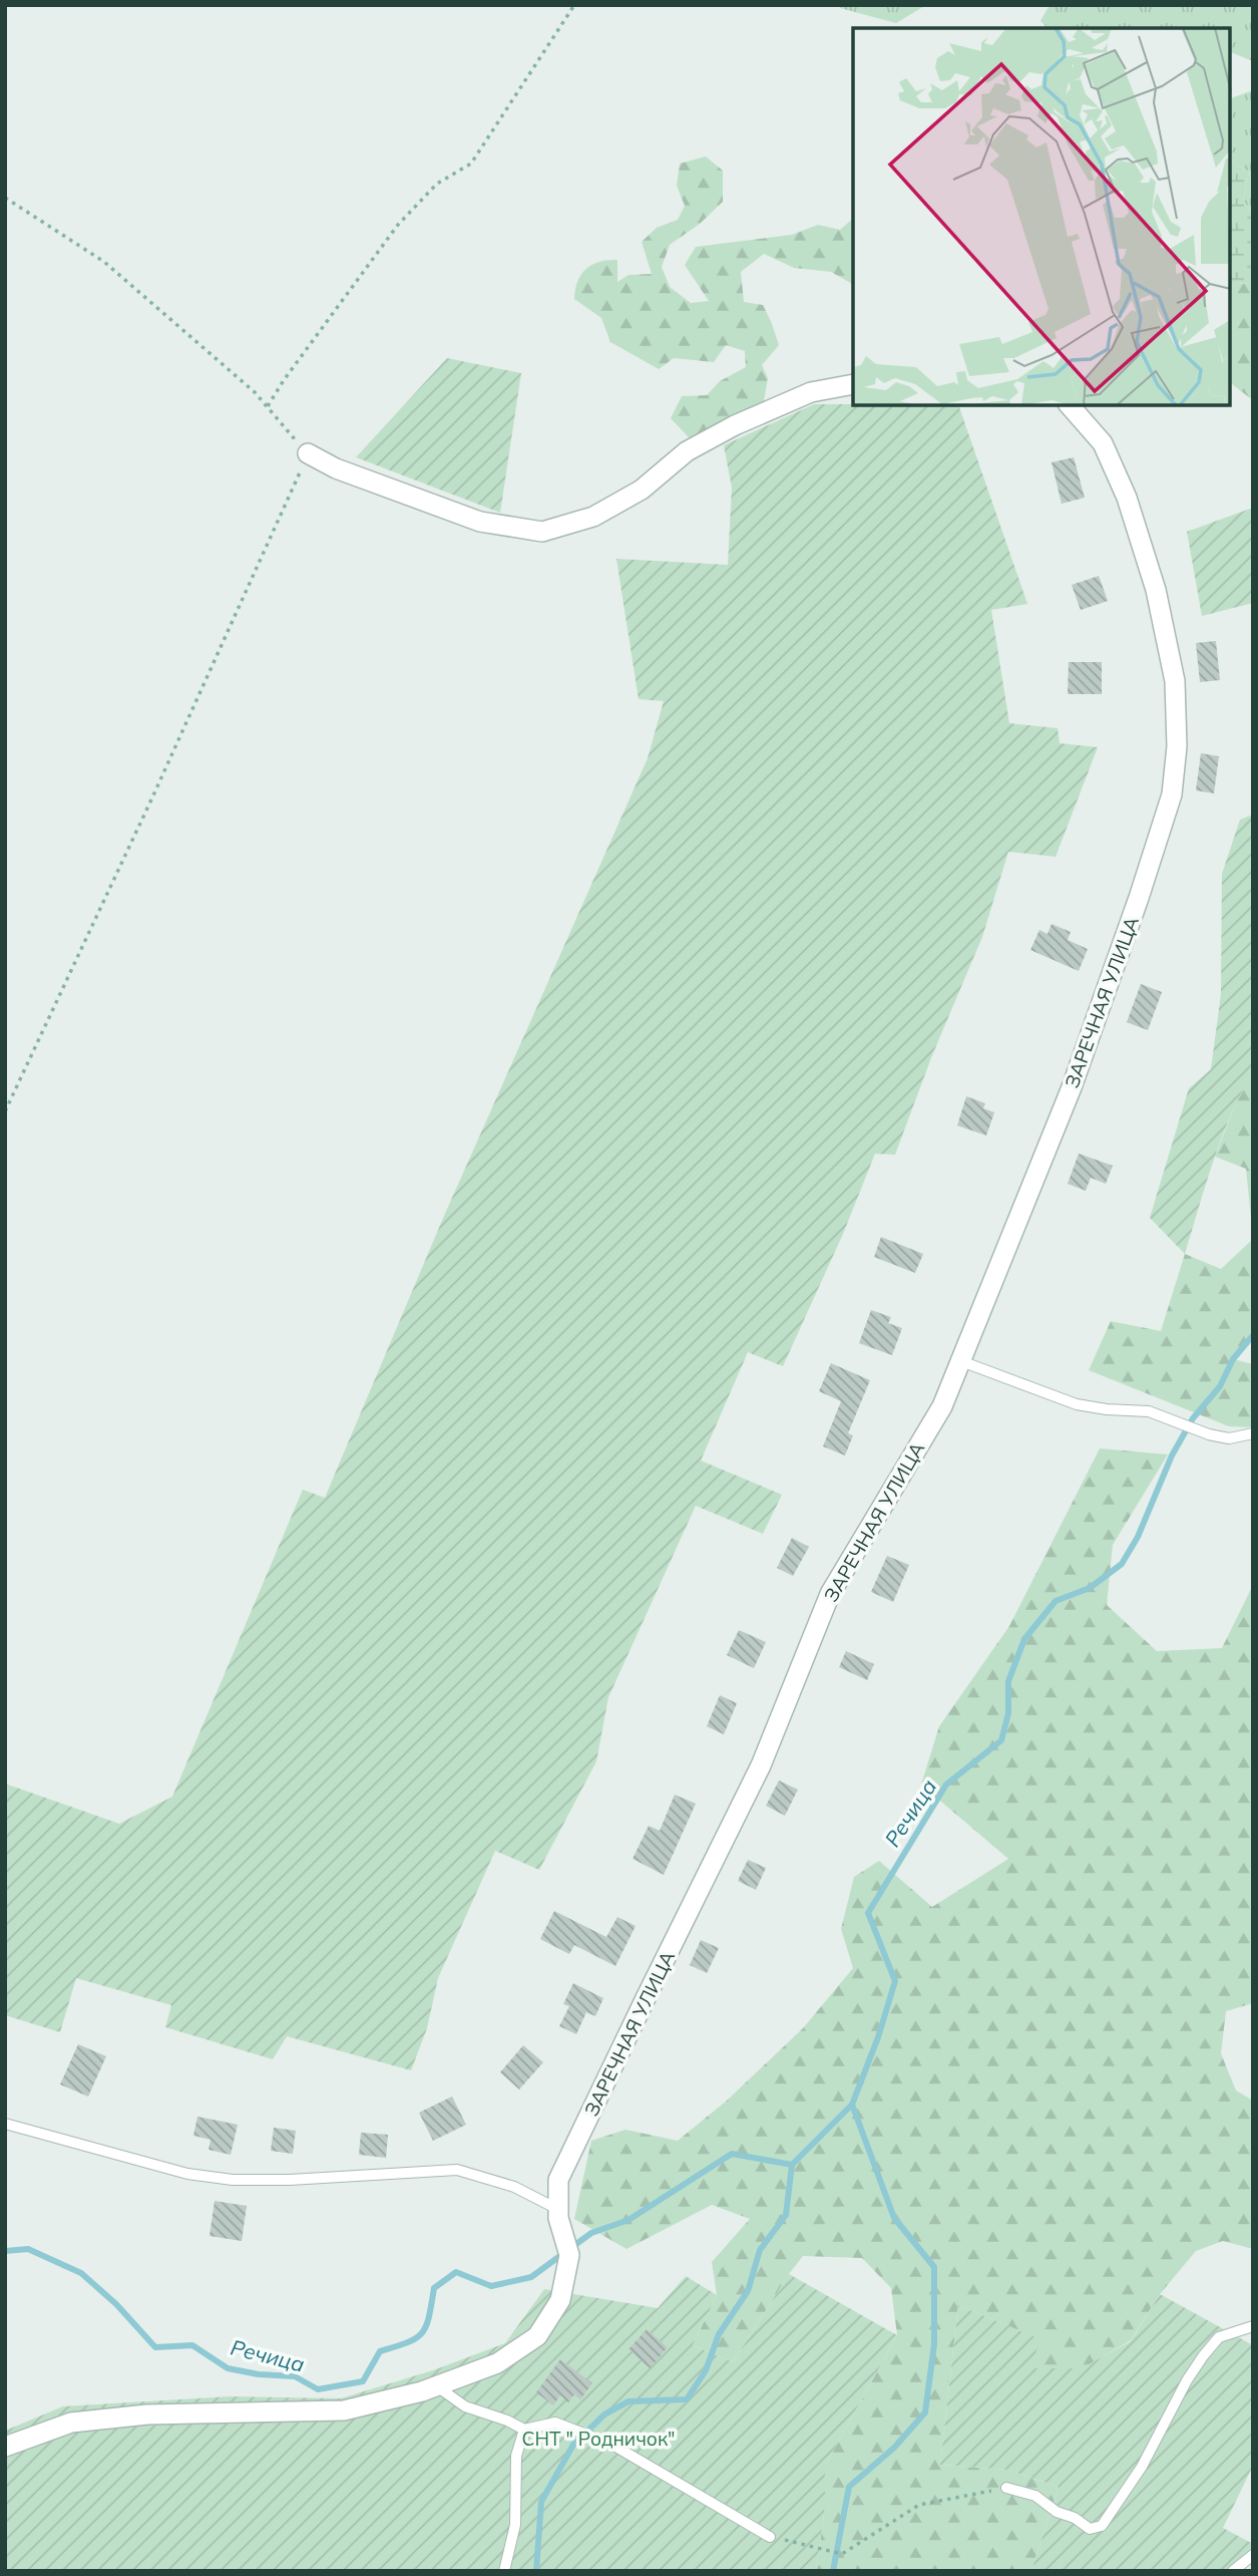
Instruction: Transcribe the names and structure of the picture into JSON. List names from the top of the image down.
{
  "streets": {
    "street": ["ЗАРЕЧНАЯ УЛИЦА"]
  },
  "water": ["Речица"],
  "parks": ["СНТ \" Родничок\""]
}
